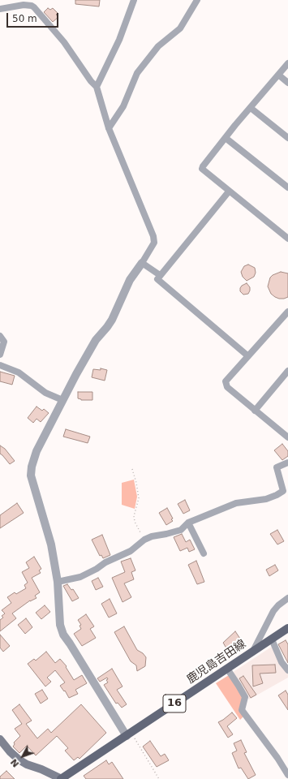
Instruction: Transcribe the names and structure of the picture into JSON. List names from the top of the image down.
{
  "streets": {
    "main road": ["鹿児島吉田線", "16"]
  },
  "scale_bar": "50 m",
  "north": "bottom left"
}
